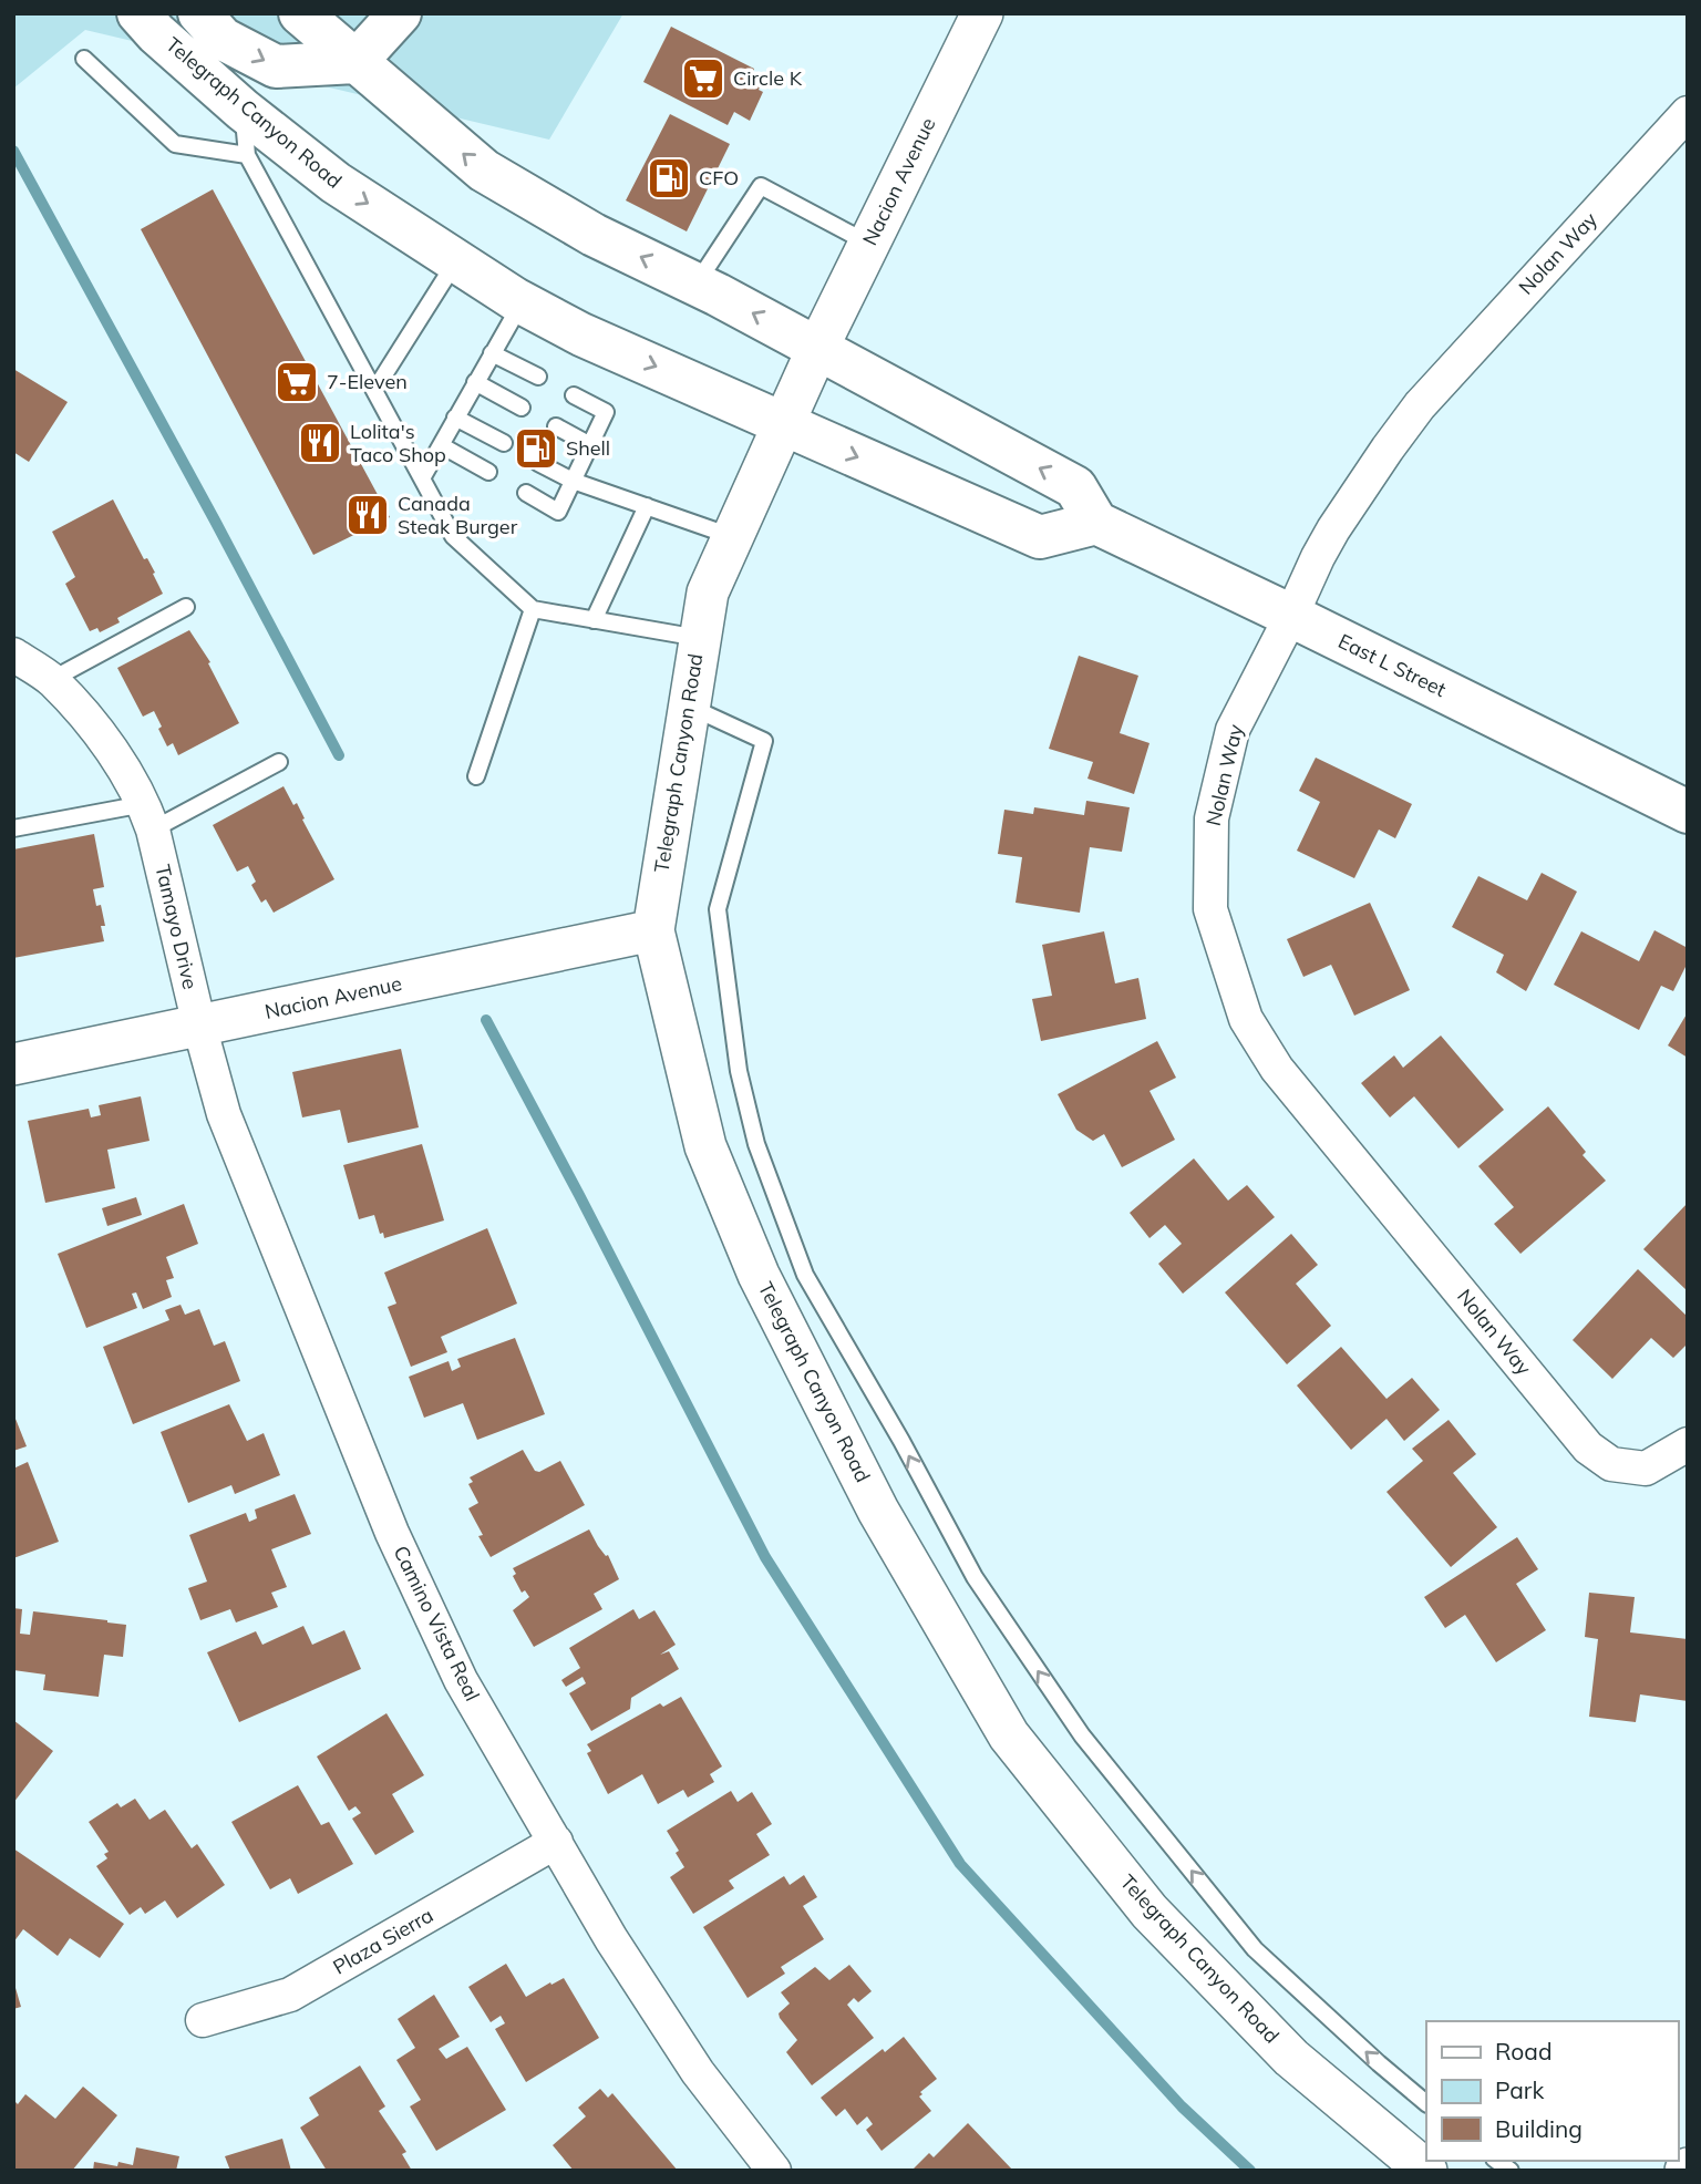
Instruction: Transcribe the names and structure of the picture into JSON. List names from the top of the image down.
{
  "streets": {
    "main road": ["Telegraph Canyon Road", "East L Street"],
    "street": [
      "Nacion Avenue",
      "Nolan Way",
      "Tamayo Drive",
      "Camino Vista Real",
      "Plaza Sierra"
    ]
  },
  "crossings": [
    ["Telegraph Canyon Road", "Nacion Avenue"],
    ["Nacion Avenue", "Tamayo Drive"],
    ["Nacion Avenue", "Camino Vista Real"],
    ["Nolan Way", "East L Street"],
    ["Tamayo Drive", "Camino Vista Real"],
    ["Camino Vista Real", "Plaza Sierra"]
  ],
  "places": {
    "supermarket": ["Circle K", "7-Eleven"],
    "fuel station": ["CFO", "Shell"],
    "restaurant": ["Lolita's Taco Shop", "Canada Steak Burger"]
  },
  "legend": ["Road", "Park", "Building"]
}
